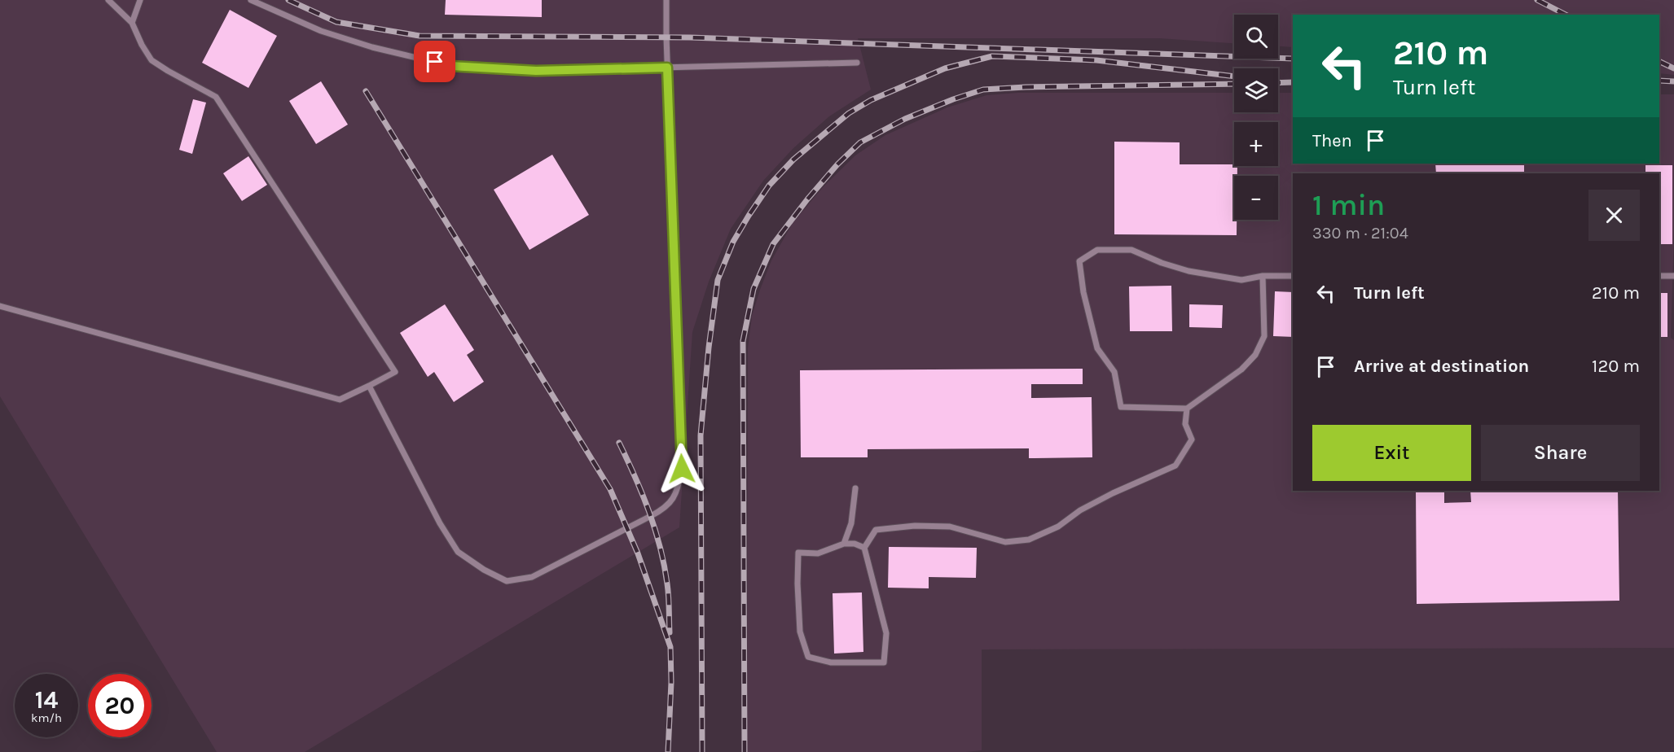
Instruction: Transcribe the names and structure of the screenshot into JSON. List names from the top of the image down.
{
  "page": {
    "map_buttons": ["+", "−"],
    "turn": ["210 m", "Turn left"],
    "then": "Then",
    "heading": ["1 min", "330 m · 21:04"],
    "list": [
      {
        "name": "Turn left",
        "value": "210 m"
      },
      {
        "name": "Arrive at destination",
        "value": "120 m"
      }
    ],
    "buttons": ["Exit", "Share"],
    "speed": "14 km/h",
    "limit": "20"
  }
}
